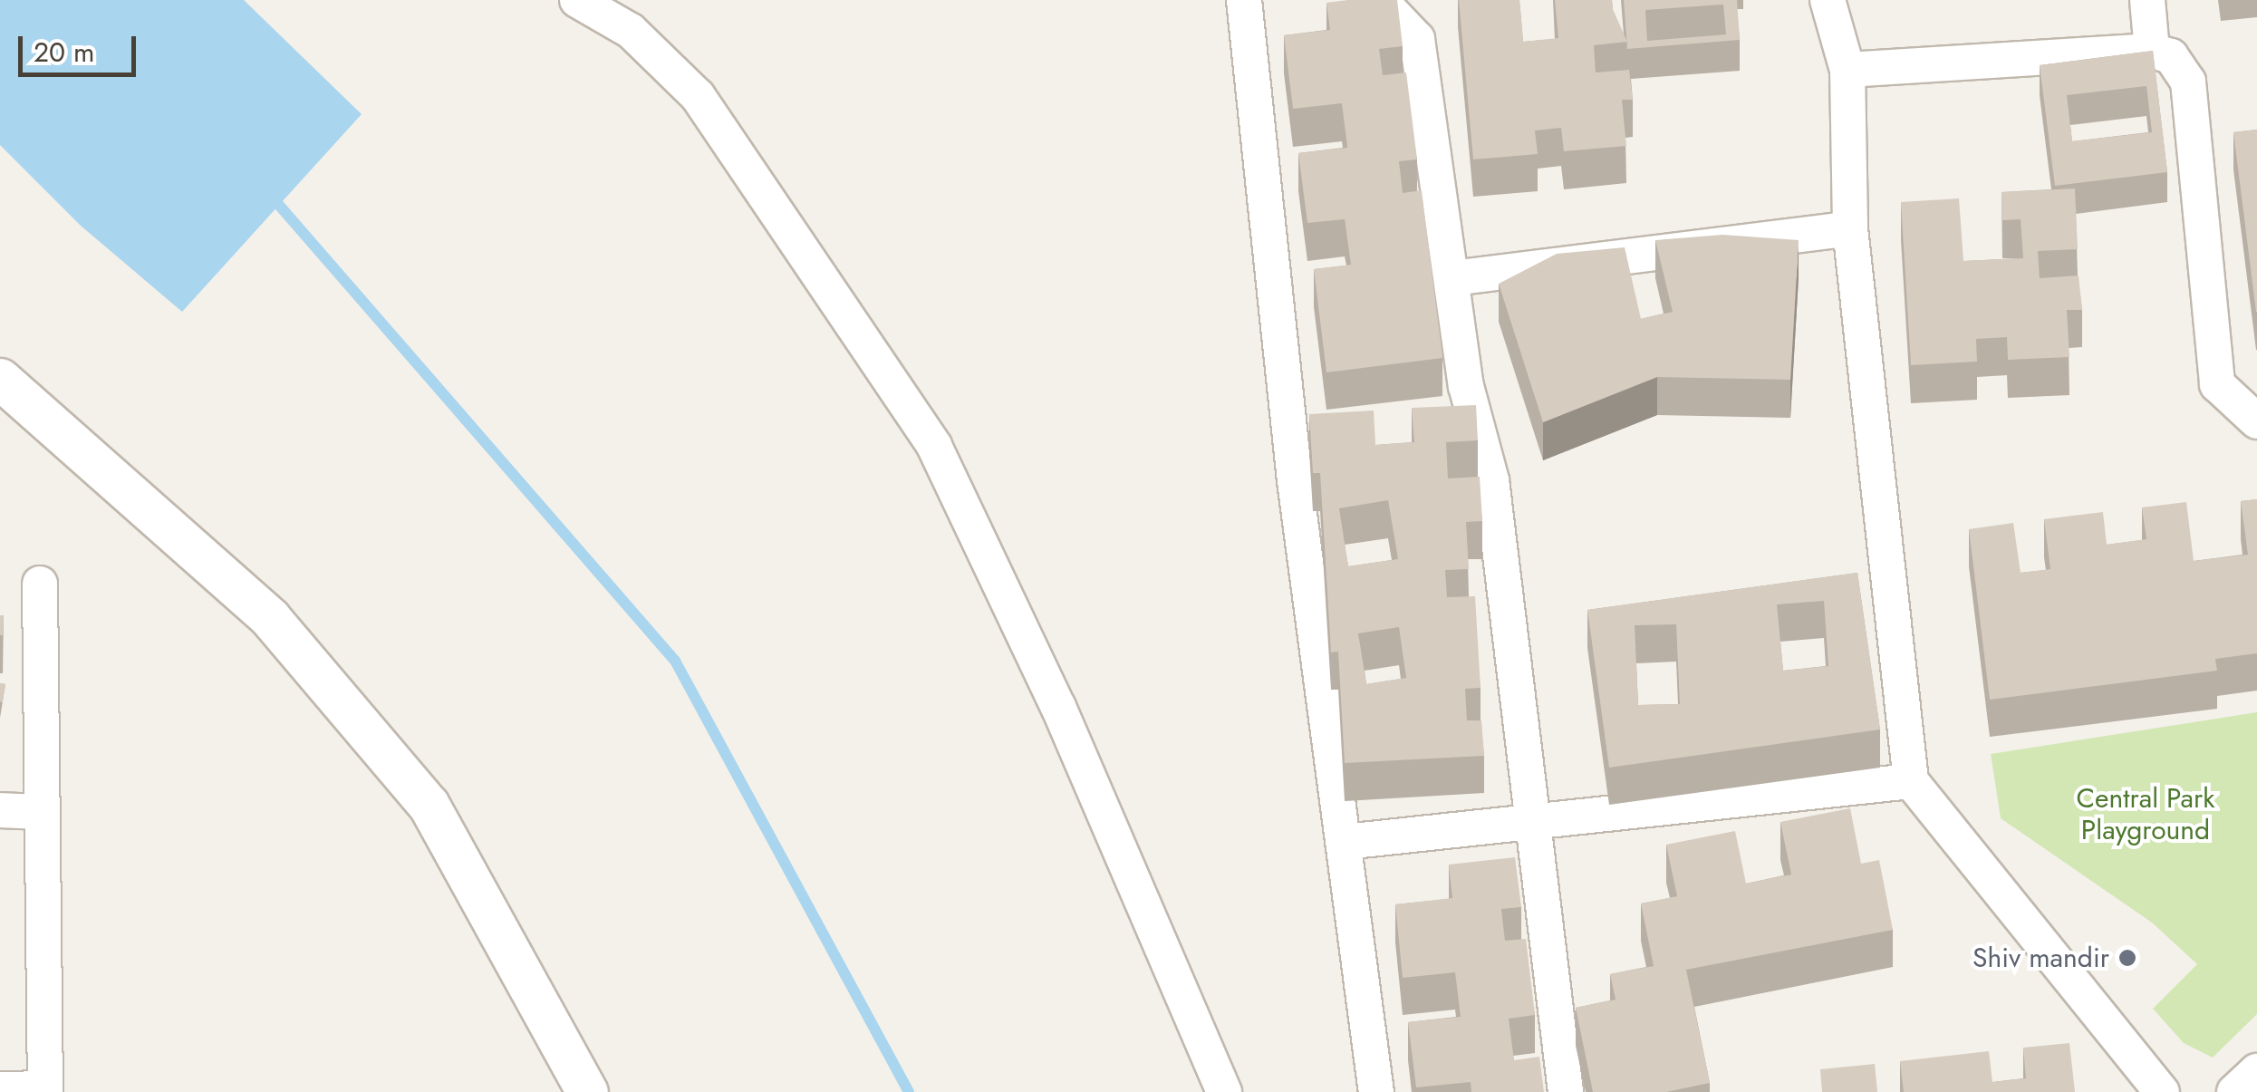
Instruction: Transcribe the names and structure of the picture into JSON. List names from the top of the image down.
{
  "parks": ["Central Park Playground"],
  "places": ["Shiv mandir"],
  "scale_bar": "20 m"
}
